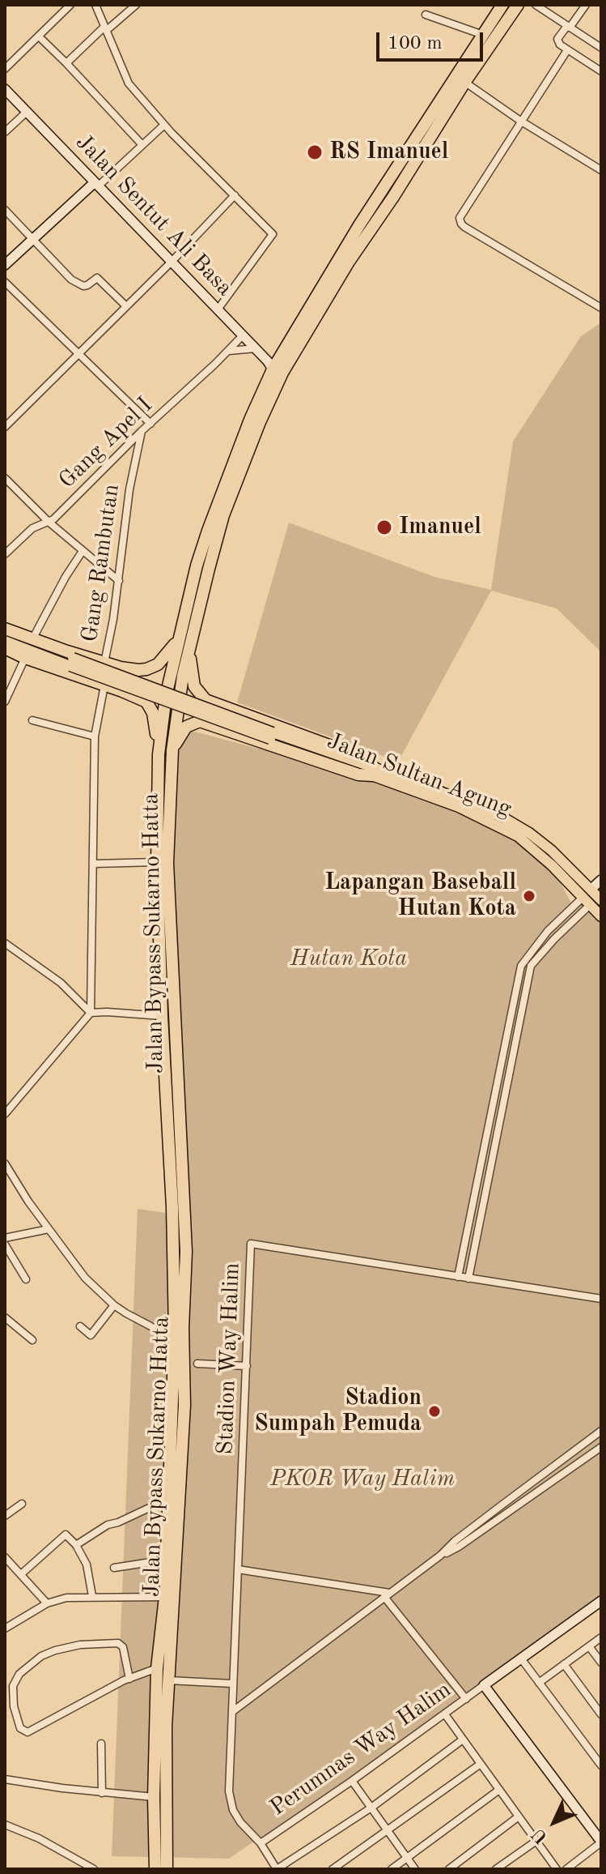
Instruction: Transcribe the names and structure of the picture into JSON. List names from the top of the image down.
{
  "streets": {
    "highway": ["Jalan Bypass Sukarno Hatta"],
    "main road": ["Jalan Sultan Agung"],
    "street": [
      "Jalan Sentut Ali Basa",
      "Gang Apel I",
      "Gang Rambutan",
      "Stadion Way Halim",
      "Perumnas Way Halim"
    ]
  },
  "crossings": [
    ["Jalan Sentut Ali Basa", "Gang Apel I"],
    ["Jalan Sentut Ali Basa", "Jalan Bypass Sukarno Hatta"],
    ["Gang Apel I", "Gang Rambutan"],
    ["Stadion Way Halim", "Perumnas Way Halim"]
  ],
  "parks": ["Hutan Kota", "PKOR Way Halim"],
  "places": [
    "RS Imanuel",
    "Imanuel",
    "Lapangan Baseball Hutan Kota",
    "Stadion Sumpah Pemuda"
  ],
  "scale_bar": "100 m",
  "north": "bottom left"
}
